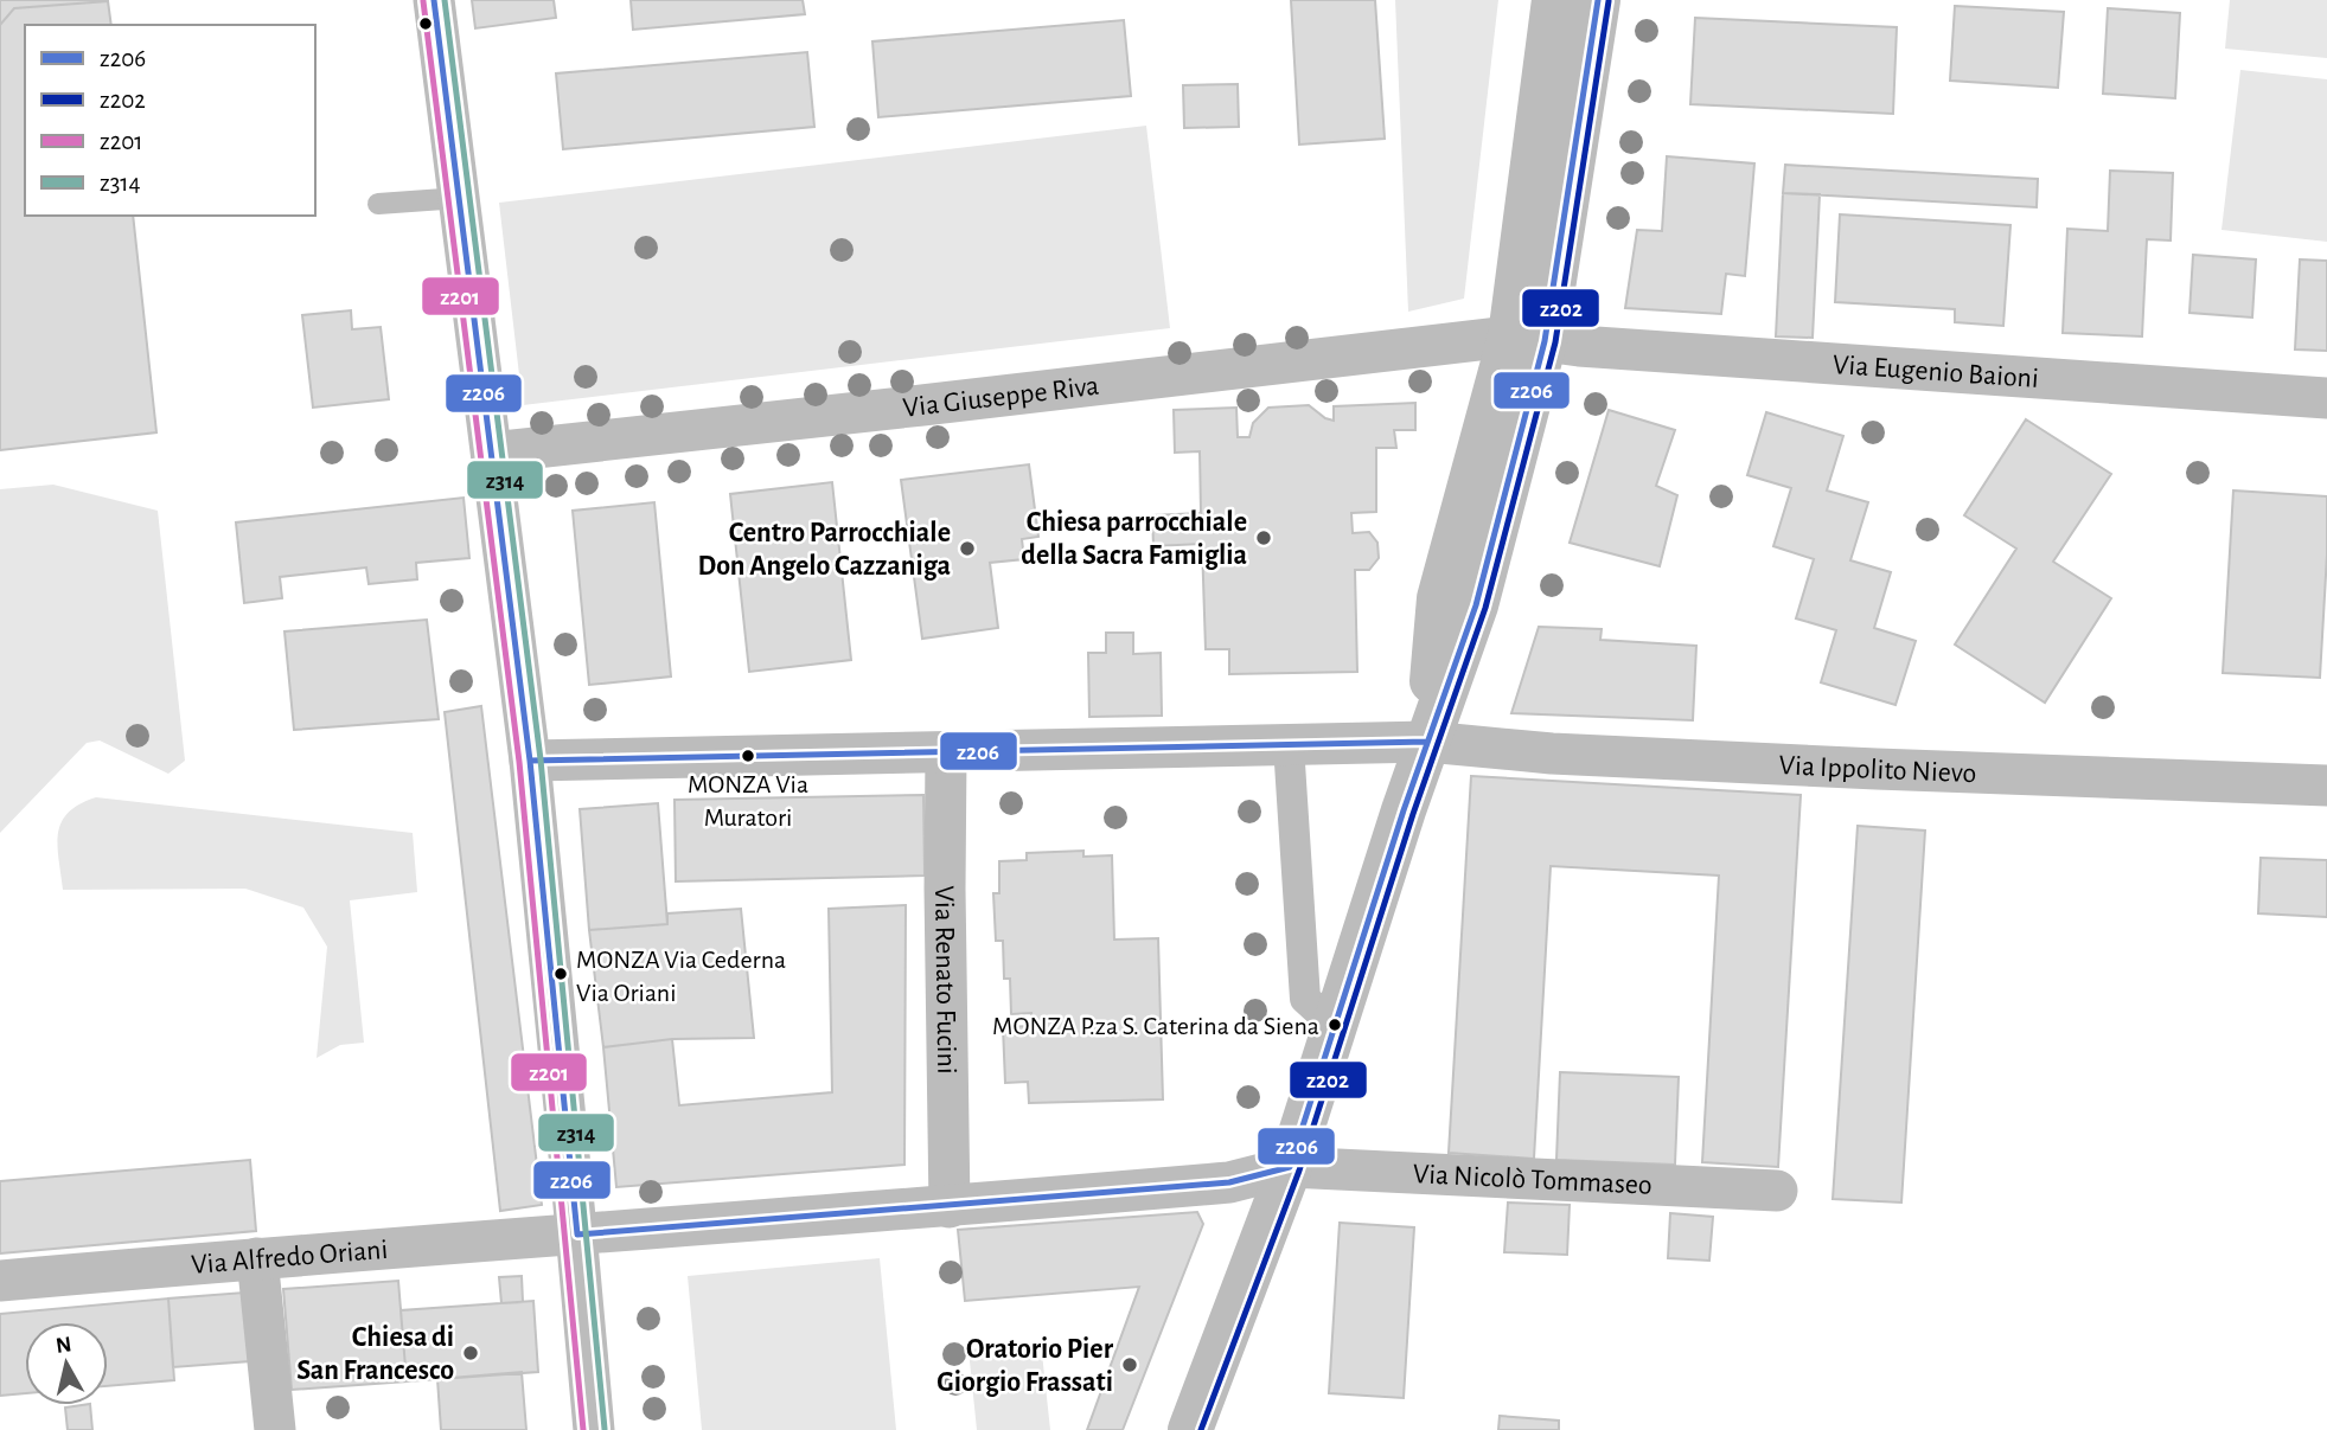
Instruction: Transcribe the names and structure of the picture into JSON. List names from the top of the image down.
{
  "streets": {
    "street": [
      "Via Eugenio Baioni",
      "Via Giuseppe Riva",
      "Via Ippolito Nievo",
      "Via Renato Fucini",
      "Via Nicolò Tommaseo",
      "Via Alfredo Oriani"
    ]
  },
  "crossings": [
    ["Via Eugenio Baioni", "Via Giuseppe Riva"],
    ["Via Ippolito Nievo", "Via Renato Fucini"],
    ["Via Renato Fucini", "Via Nicolò Tommaseo"],
    ["Via Renato Fucini", "Via Alfredo Oriani"],
    ["Via Nicolò Tommaseo", "Via Alfredo Oriani"]
  ],
  "places": [
    "Chiesa parrocchiale della Sacra Famiglia",
    "Centro Parrocchiale Don Angelo Cazzaniga",
    "MONZA Via Muratori",
    "MONZA Via Cederna Via Oriani",
    "MONZA P.za S. Caterina da Siena",
    "Chiesa di San Francesco",
    "Oratorio Pier Giorgio Frassati"
  ],
  "lines": [
    "transit line z206",
    "transit line z314",
    "transit line z202",
    "transit line z201"
  ],
  "legend": [
    "z206",
    "z202",
    "z201",
    "z314"
  ],
  "north": "top"
}
